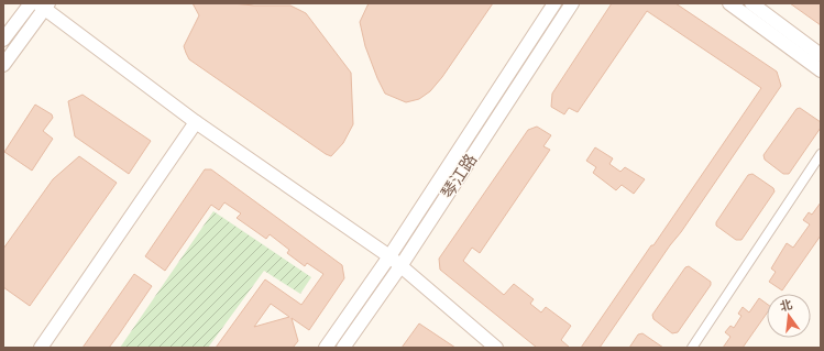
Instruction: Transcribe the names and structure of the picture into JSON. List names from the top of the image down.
{
  "streets": {
    "main road": ["琴江路"]
  },
  "north": "top"
}
